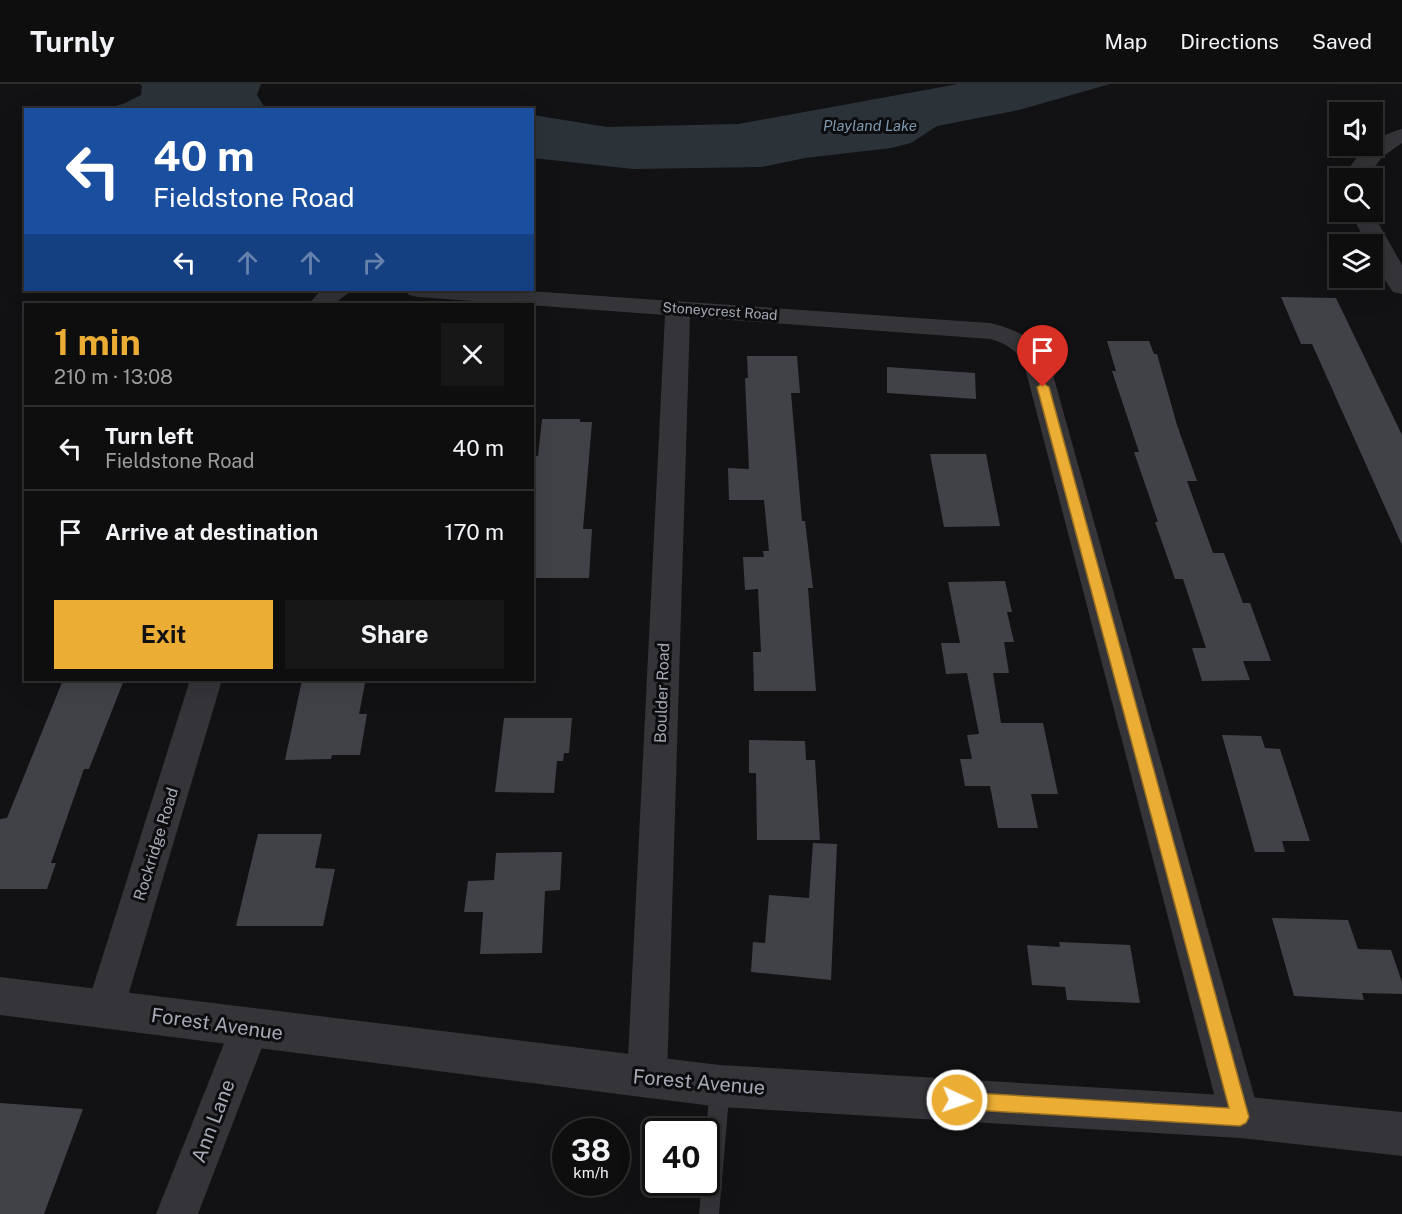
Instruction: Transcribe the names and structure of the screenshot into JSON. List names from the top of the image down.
{
  "streets": {
    "street": [
      "Stoneycrest Road",
      "Boulder Road",
      "Rockridge Road",
      "Forest Avenue",
      "Ann Lane"
    ]
  },
  "crossings": [
    ["Stoneycrest Road", "Boulder Road"],
    ["Stoneycrest Road", "Forest Avenue"],
    ["Boulder Road", "Forest Avenue"],
    ["Rockridge Road", "Forest Avenue"],
    ["Forest Avenue", "Ann Lane"]
  ],
  "water": ["Playland Lake"],
  "page": {
    "header": "Turnly",
    "nav": ["Map", "Directions", "Saved"],
    "turn": ["40 m", "Fieldstone Road"],
    "heading": ["1 min", "210 m · 13:08"],
    "list": [
      {
        "name": "Turn left",
        "note": "Fieldstone Road",
        "value": "40 m"
      },
      {
        "name": "Arrive at destination",
        "value": "170 m"
      }
    ],
    "buttons": ["Exit", "Share"],
    "speed": "38 km/h",
    "limit": "40"
  }
}
